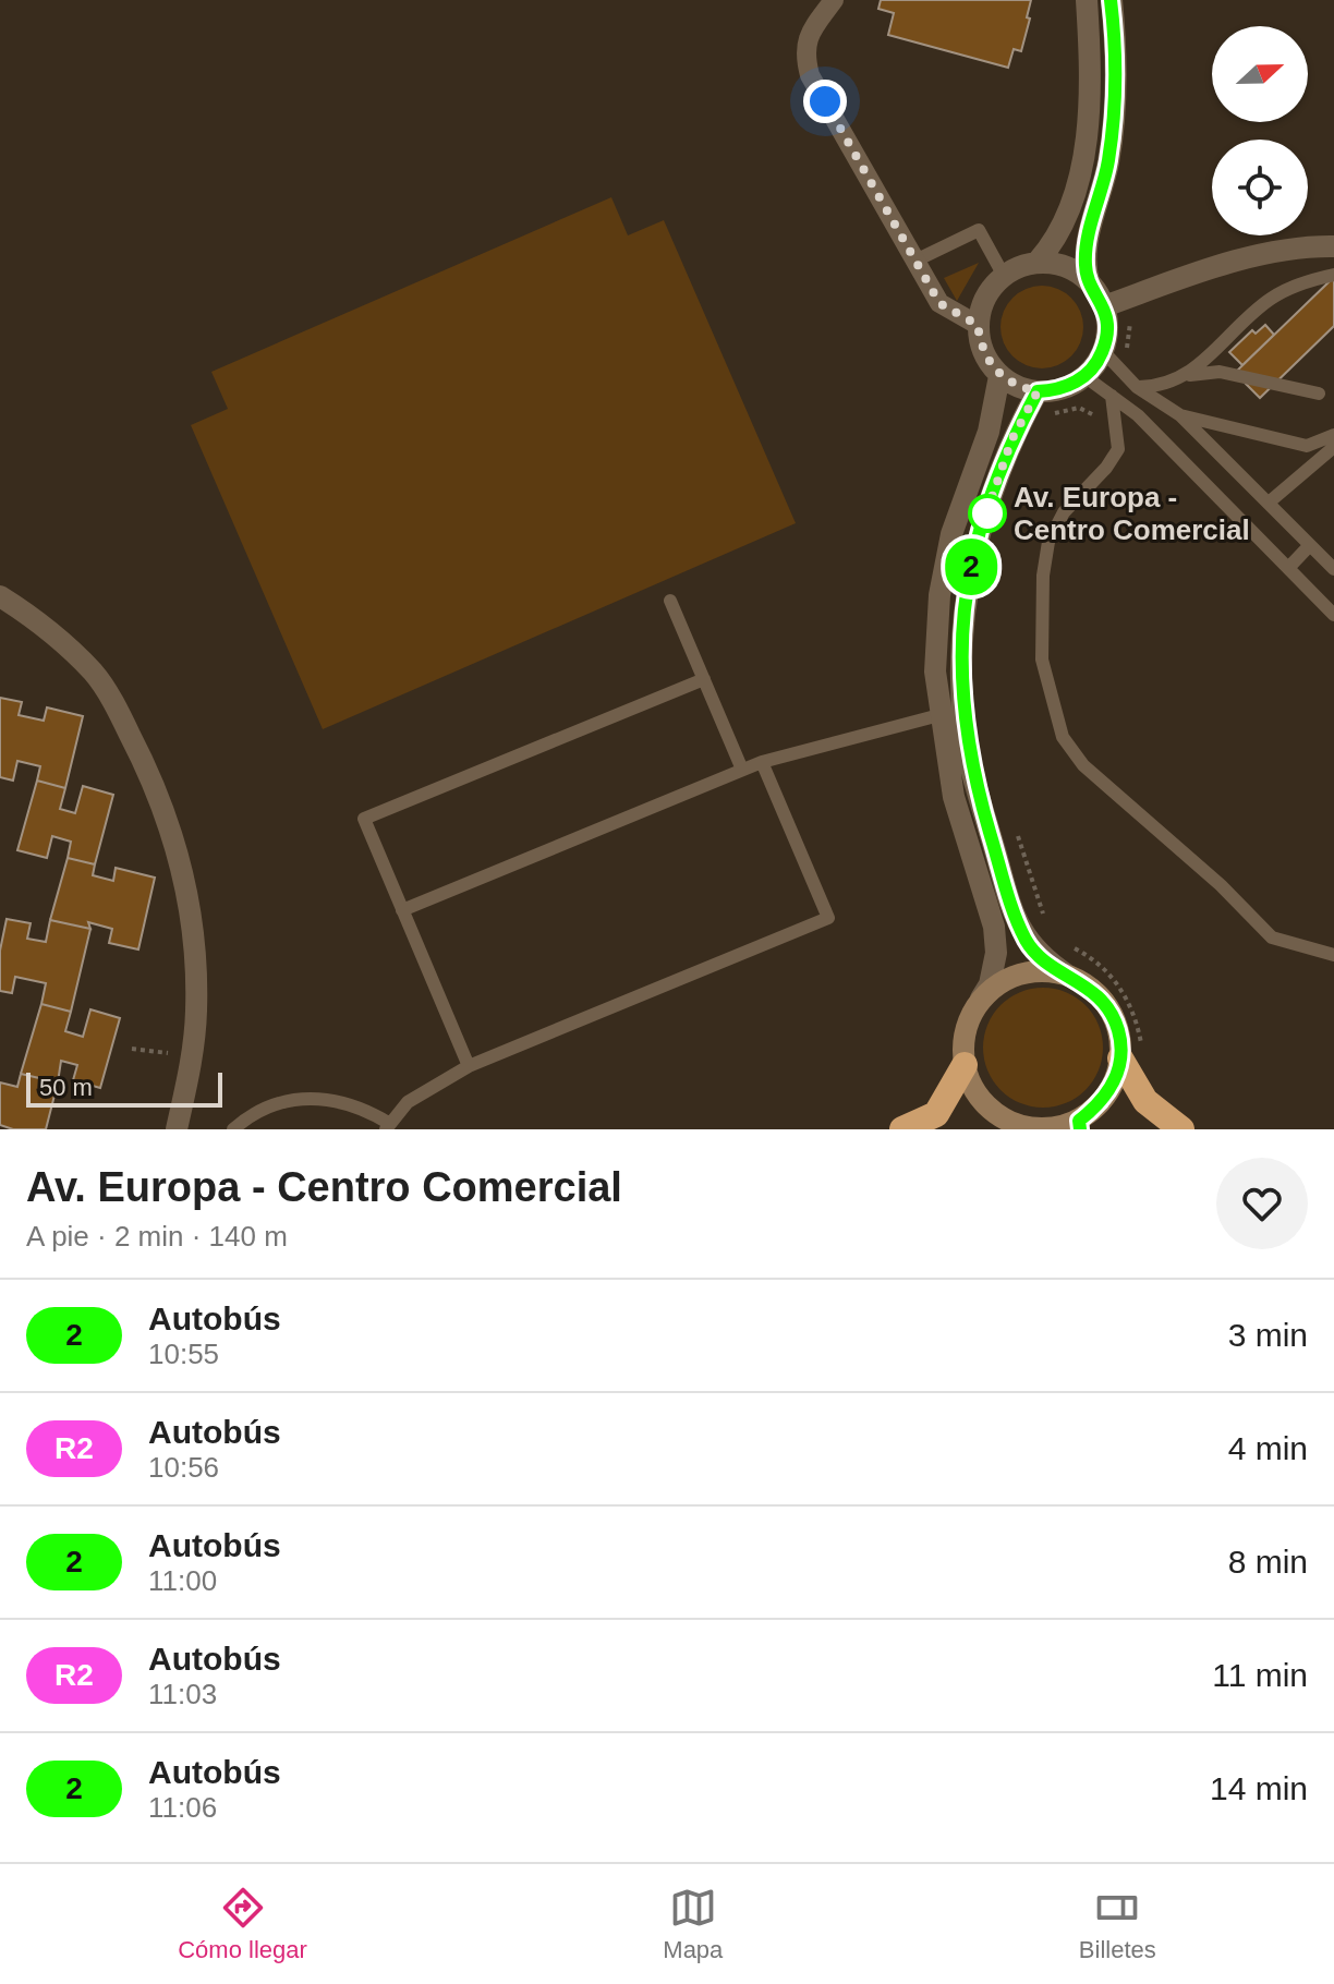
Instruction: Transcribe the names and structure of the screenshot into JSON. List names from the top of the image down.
{
  "places": ["Av. Europa - Centro Comercial"],
  "lines": ["bus line 2"],
  "scale_bar": "50 m",
  "north": "right",
  "page": {
    "on_map": "2",
    "scale": "50 m",
    "heading": ["Av. Europa - Centro Comercial", "A pie · 2 min · 140 m"],
    "list": [
      {
        "mark": "2",
        "name": "Autobús",
        "note": "10:55",
        "value": "3 min"
      },
      {
        "mark": "R2",
        "name": "Autobús",
        "note": "10:56",
        "value": "4 min"
      },
      {
        "mark": "2",
        "name": "Autobús",
        "note": "11:00",
        "value": "8 min"
      },
      {
        "mark": "R2",
        "name": "Autobús",
        "note": "11:03",
        "value": "11 min"
      },
      {
        "mark": "2",
        "name": "Autobús",
        "note": "11:06",
        "value": "14 min"
      }
    ],
    "tabs": ["Cómo llegar", "Mapa", "Billetes"]
  }
}
